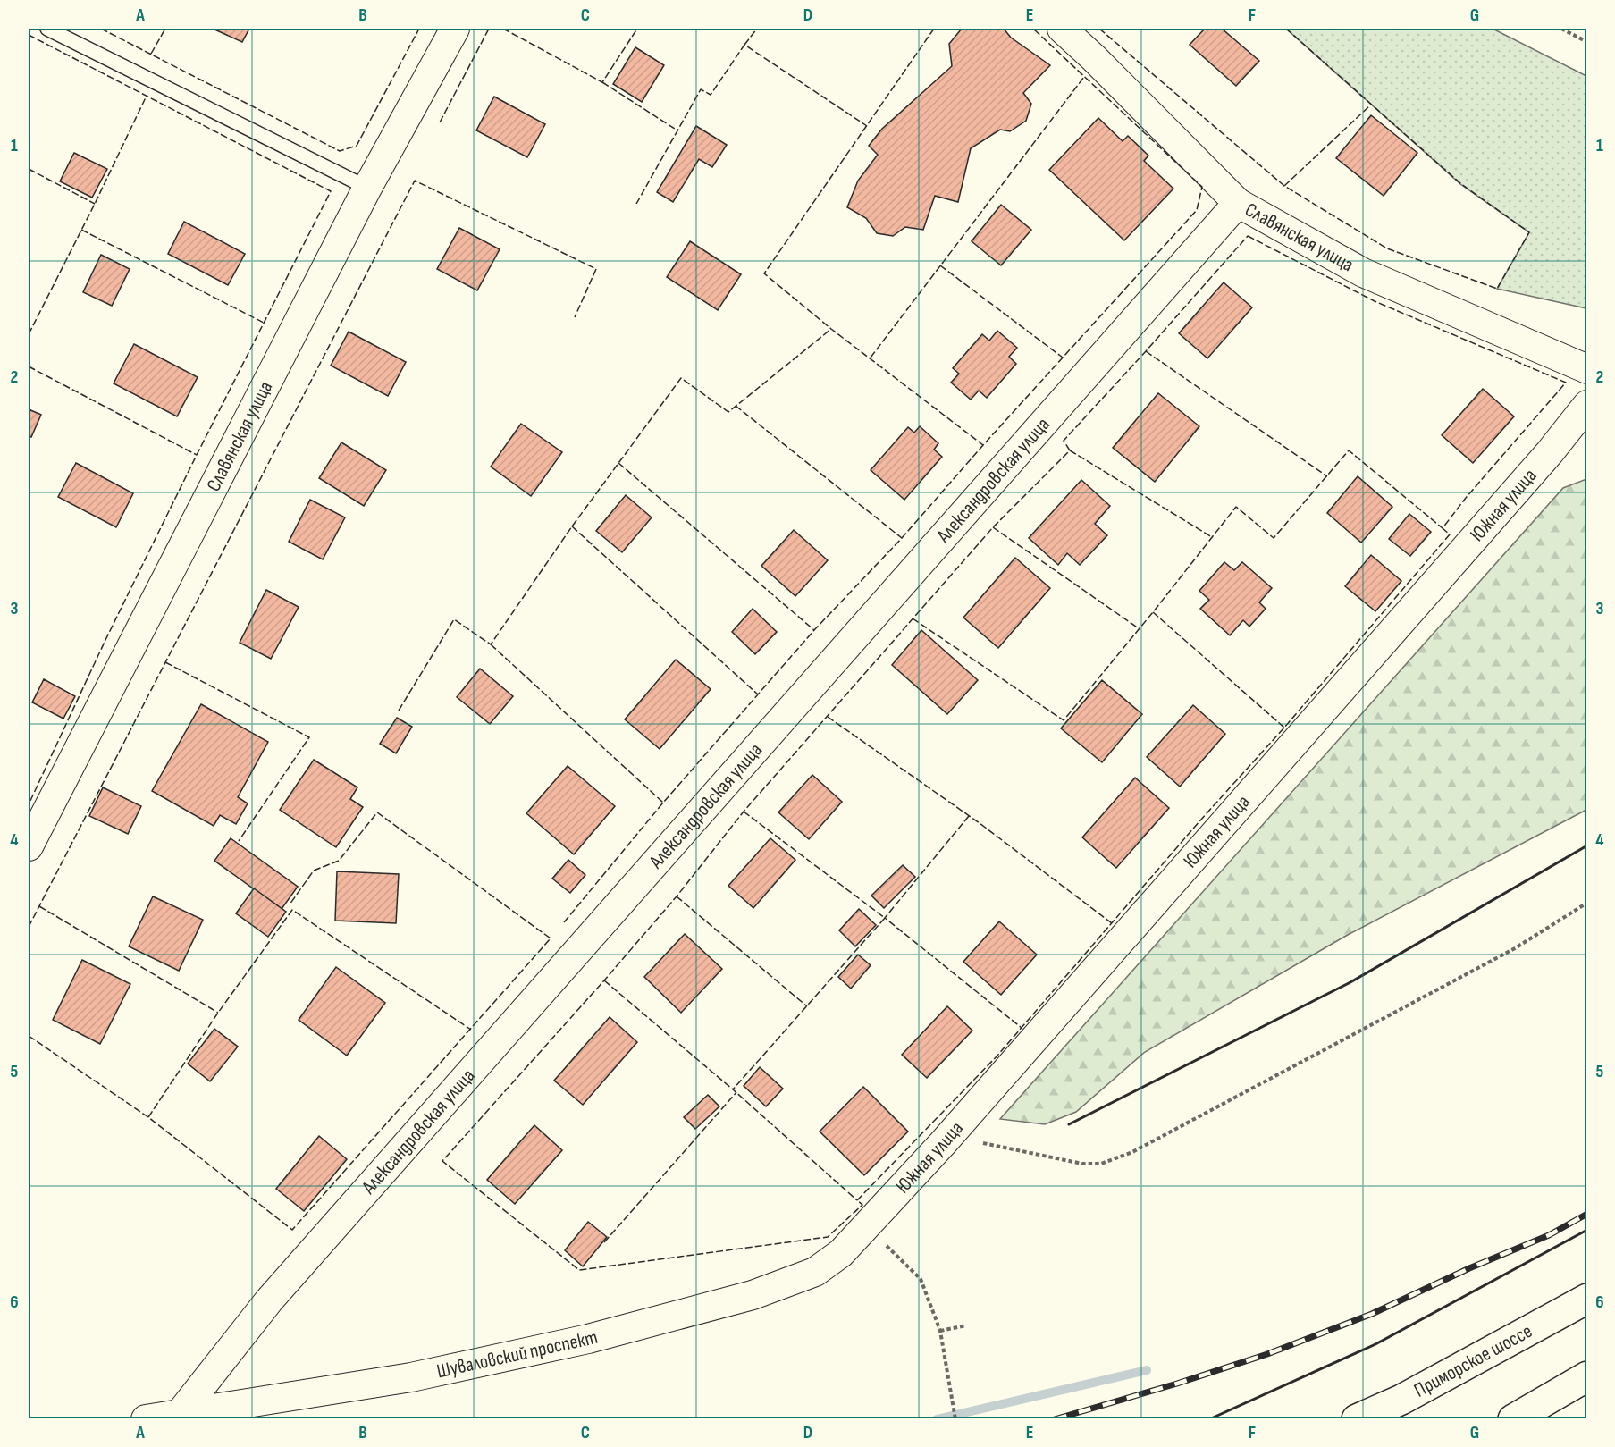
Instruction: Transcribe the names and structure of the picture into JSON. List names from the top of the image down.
{
  "streets": {
    "main road": ["Приморское шоссе"],
    "street": [
      "Славянская улица",
      "Александровская улица",
      "Южная улица",
      "Шуваловский проспект"
    ]
  },
  "crossings": [
    ["Славянская улица", "Александровская улица"],
    ["Александровская улица", "Шуваловский проспект"],
    ["Южная улица", "Шуваловский проспект"]
  ],
  "grid": {
    "columns": [
      "A",
      "B",
      "C",
      "D",
      "E",
      "F",
      "G"
    ],
    "rows": [
      "1",
      "2",
      "3",
      "4",
      "5",
      "6"
    ]
  }
}
